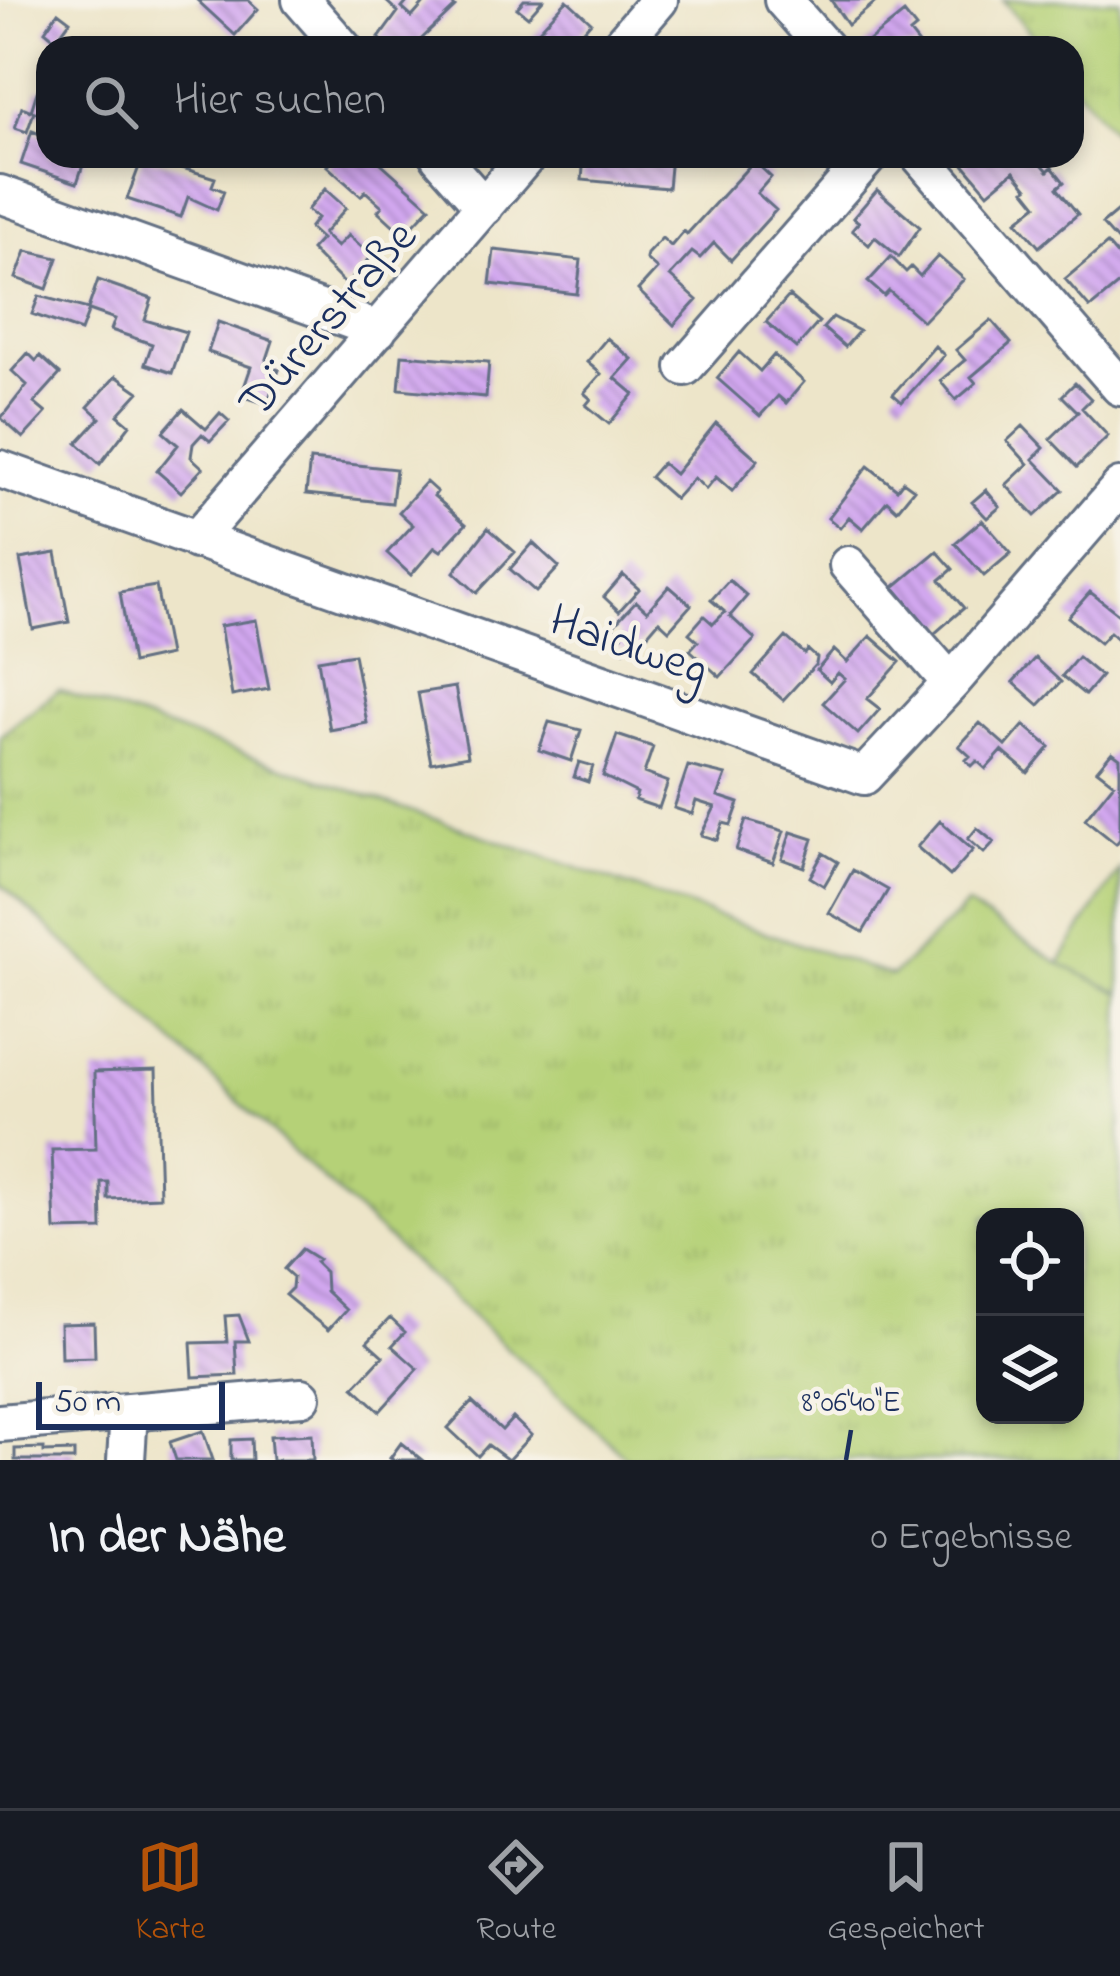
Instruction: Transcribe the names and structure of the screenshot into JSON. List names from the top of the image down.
{
  "streets": {
    "street": ["Dürerstraße", "Haidweg"]
  },
  "crossings": [
    ["Dürerstraße", "Haidweg"]
  ],
  "scale_bar": "50 m",
  "page": {
    "search": "Hier suchen",
    "scale": "50 m",
    "heading": ["In der Nähe", "0 Ergebnisse"],
    "nav": ["Karte", "Route", "Gespeichert"]
  },
  "coordinates": ["8°06'40\"E"]
}
